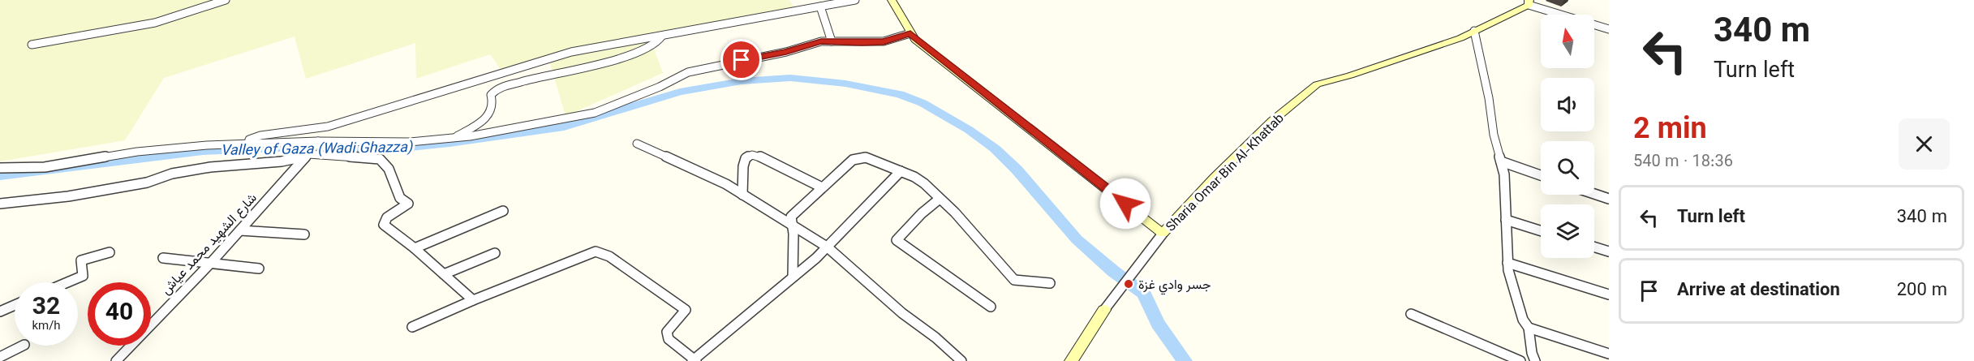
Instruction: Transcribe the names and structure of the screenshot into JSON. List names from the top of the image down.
{
  "streets": {
    "street": ["Sharia Omar Bin Al-Khattab", "شارع الشهيد محمد عياش"]
  },
  "water": ["Valley of Gaza (Wadi Ghazza)"],
  "places": ["جسر وادي غزة"],
  "north": "top",
  "page": {
    "turn": ["340 m", "Turn left"],
    "heading": ["2 min", "540 m · 18:36"],
    "list": [
      {
        "name": "Turn left",
        "value": "340 m"
      },
      {
        "name": "Arrive at destination",
        "value": "200 m"
      }
    ],
    "speed": "32 km/h",
    "limit": "40"
  }
}
